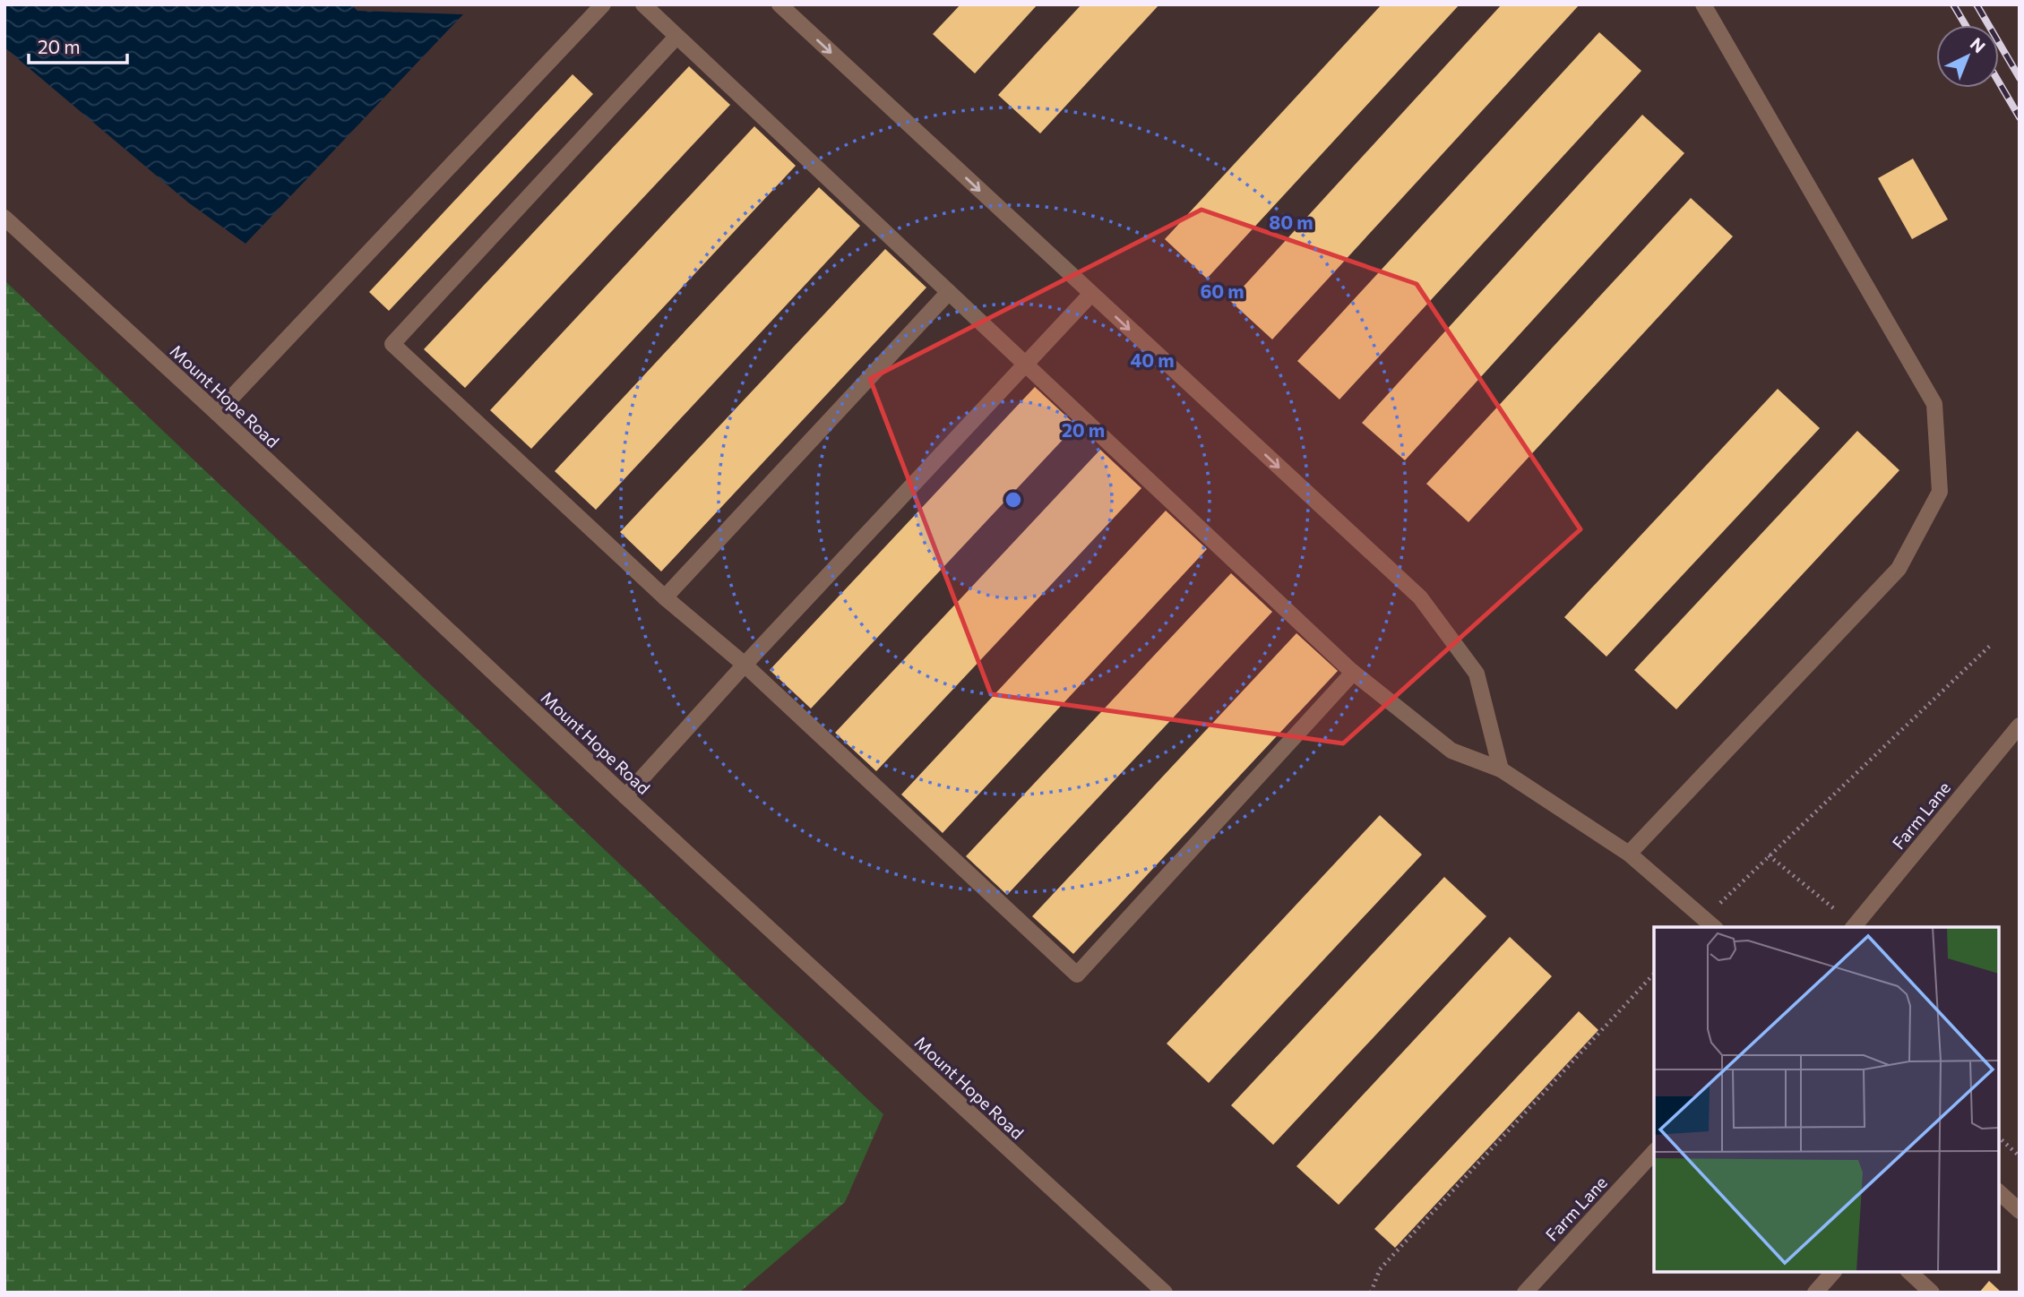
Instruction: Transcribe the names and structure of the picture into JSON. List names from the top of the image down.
{
  "streets": {
    "street": ["Mount Hope Road", "Farm Lane"]
  },
  "scale_bar": "20 m",
  "north": "top right",
  "rings": [
    "80 m",
    "60 m",
    "40 m",
    "20 m"
  ]
}
